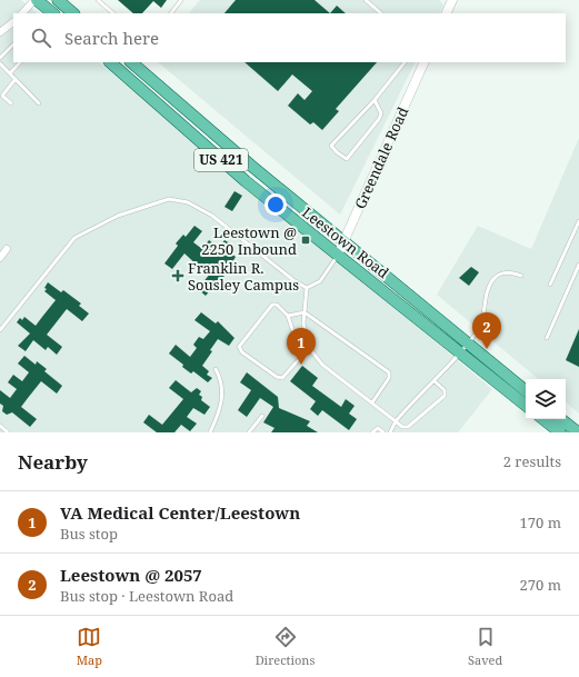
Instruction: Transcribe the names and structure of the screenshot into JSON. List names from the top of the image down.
{
  "streets": {
    "main road": ["US 421", "Leestown Road"],
    "street": ["Greendale Road"]
  },
  "crossings": [
    ["Greendale Road", "Leestown Road"]
  ],
  "places": {
    "transit": ["Leestown @ 2250 Inbound"],
    "health": ["Franklin R. Sousley Campus"]
  },
  "page": {
    "search": "Search here",
    "pins": ["2", "1"],
    "heading": ["Nearby", "2 results"],
    "list": [
      {
        "mark": "1",
        "name": "VA Medical Center/Leestown",
        "note": "Bus stop",
        "value": "170 m"
      },
      {
        "mark": "2",
        "name": "Leestown @ 2057",
        "note": "Bus stop · Leestown Road",
        "value": "270 m"
      }
    ],
    "nav": ["Map", "Directions", "Saved"]
  }
}
